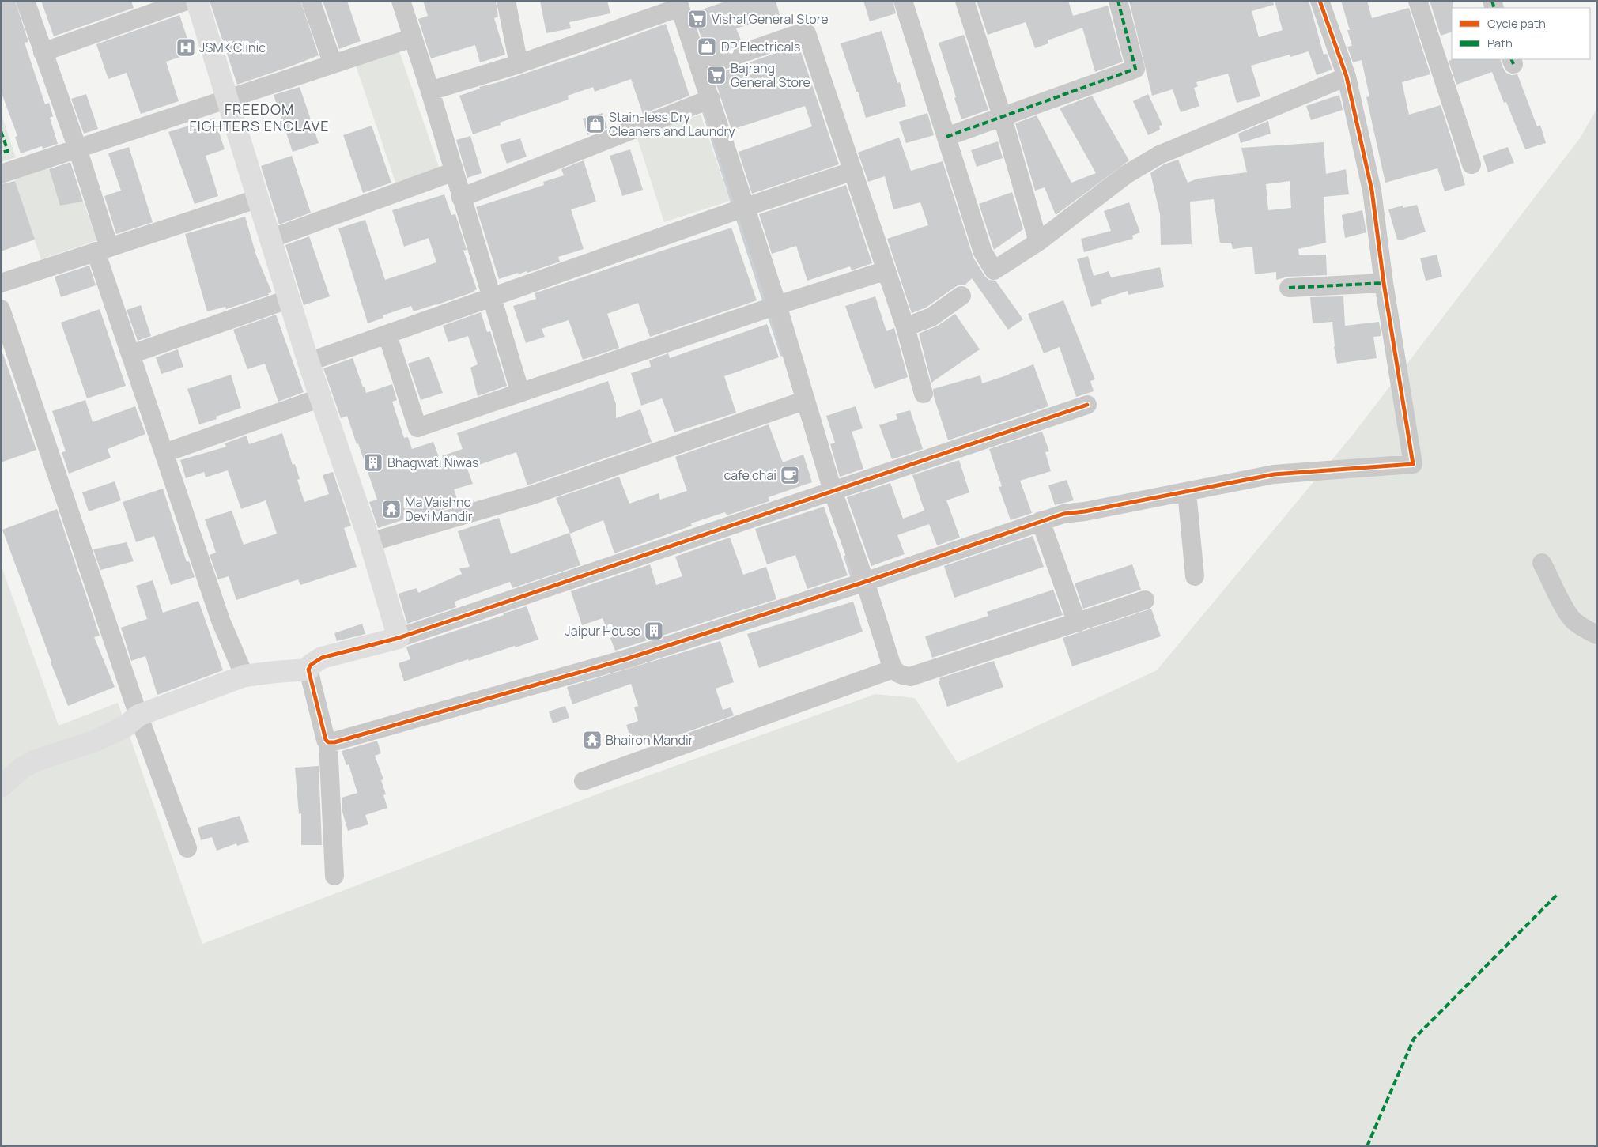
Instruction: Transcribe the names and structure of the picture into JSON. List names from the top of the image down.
{
  "districts": ["FREEDOM FIGHTERS ENCLAVE"],
  "places": {
    "supermarket": ["Vishal General Store", "Bajrang General Store"],
    "shop": ["DP Electricals", "Stain-less Dry Cleaners and Laundry"],
    "hospital": ["JSMK Clinic"],
    "building": ["Bhagwati Niwas", "Jaipur House"],
    "cafe": ["cafe chai"],
    "temple": ["Ma Vaishno Devi Mandir", "Bhairon Mandir"]
  },
  "legend": ["Cycle path", "Path"]
}
